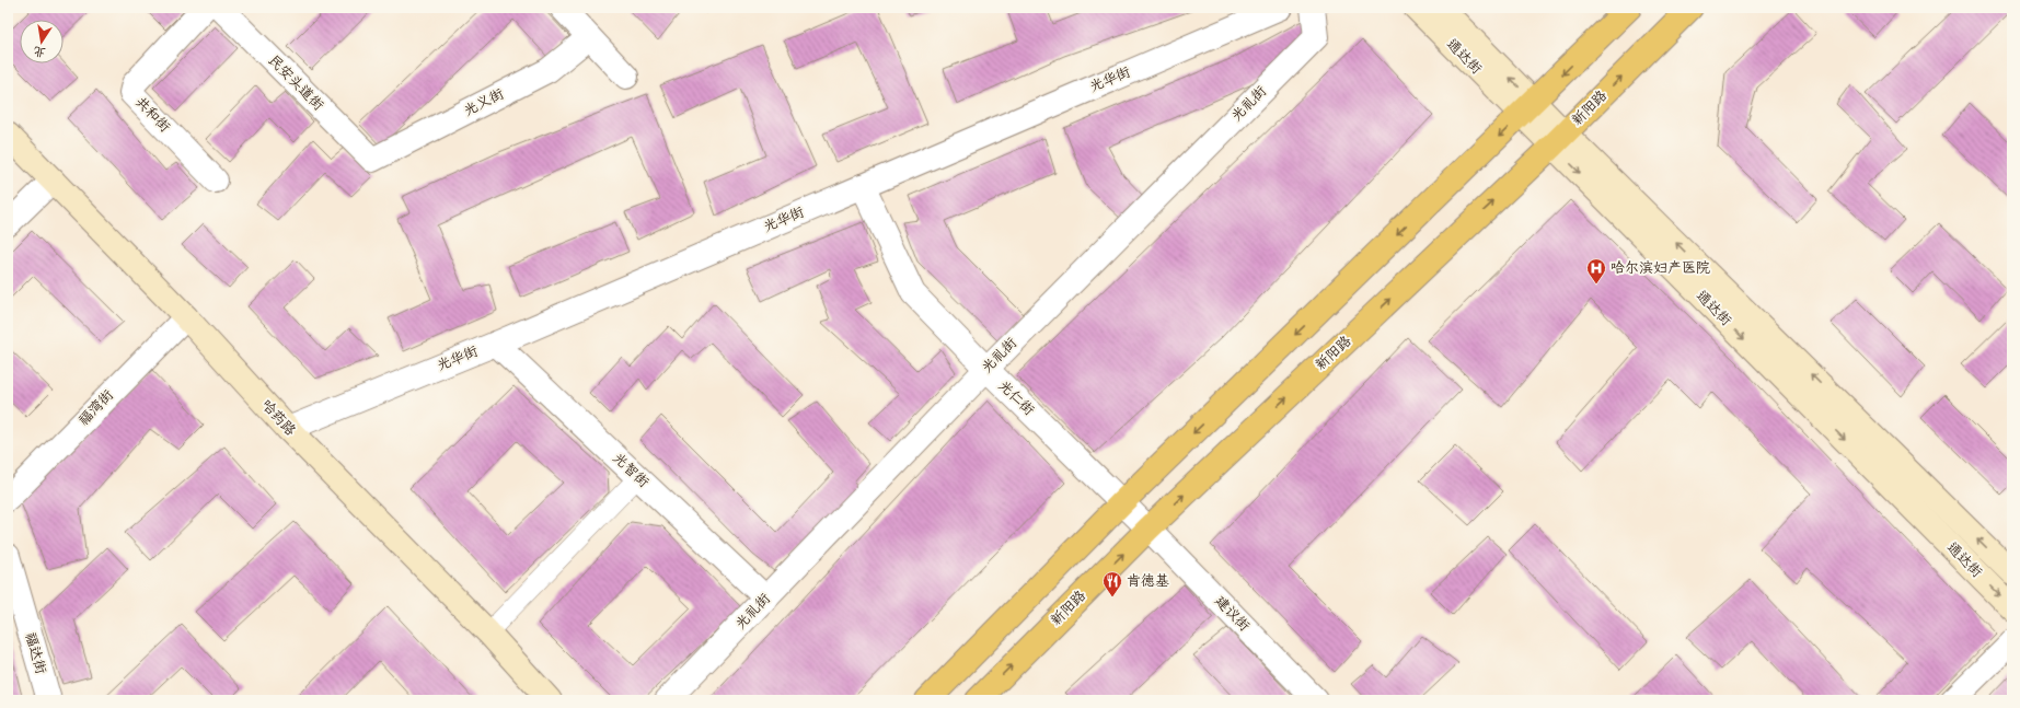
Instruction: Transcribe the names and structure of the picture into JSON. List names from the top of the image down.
{
  "streets": {
    "main road": ["通达街", "新阳路", "哈药路"],
    "street": [
      "光华街",
      "民安头道街",
      "光义街",
      "光礼街",
      "共和街",
      "光仁街",
      "福湾街",
      "光智街",
      "建议街",
      "福达街"
    ]
  },
  "crossings": [
    ["通达街", "新阳路"],
    ["光华街", "光仁街"],
    ["光华街", "哈药路"],
    ["光华街", "光智街"],
    ["民安头道街", "光义街"],
    ["光礼街", "光仁街"],
    ["光礼街", "光智街"],
    ["新阳路", "光仁街"],
    ["新阳路", "建议街"],
    ["光仁街", "建议街"],
    ["福湾街", "哈药路"]
  ],
  "places": {
    "hospital": ["哈尔滨妇产医院"],
    "restaurant": ["肯德基"]
  },
  "north": "bottom"
}
